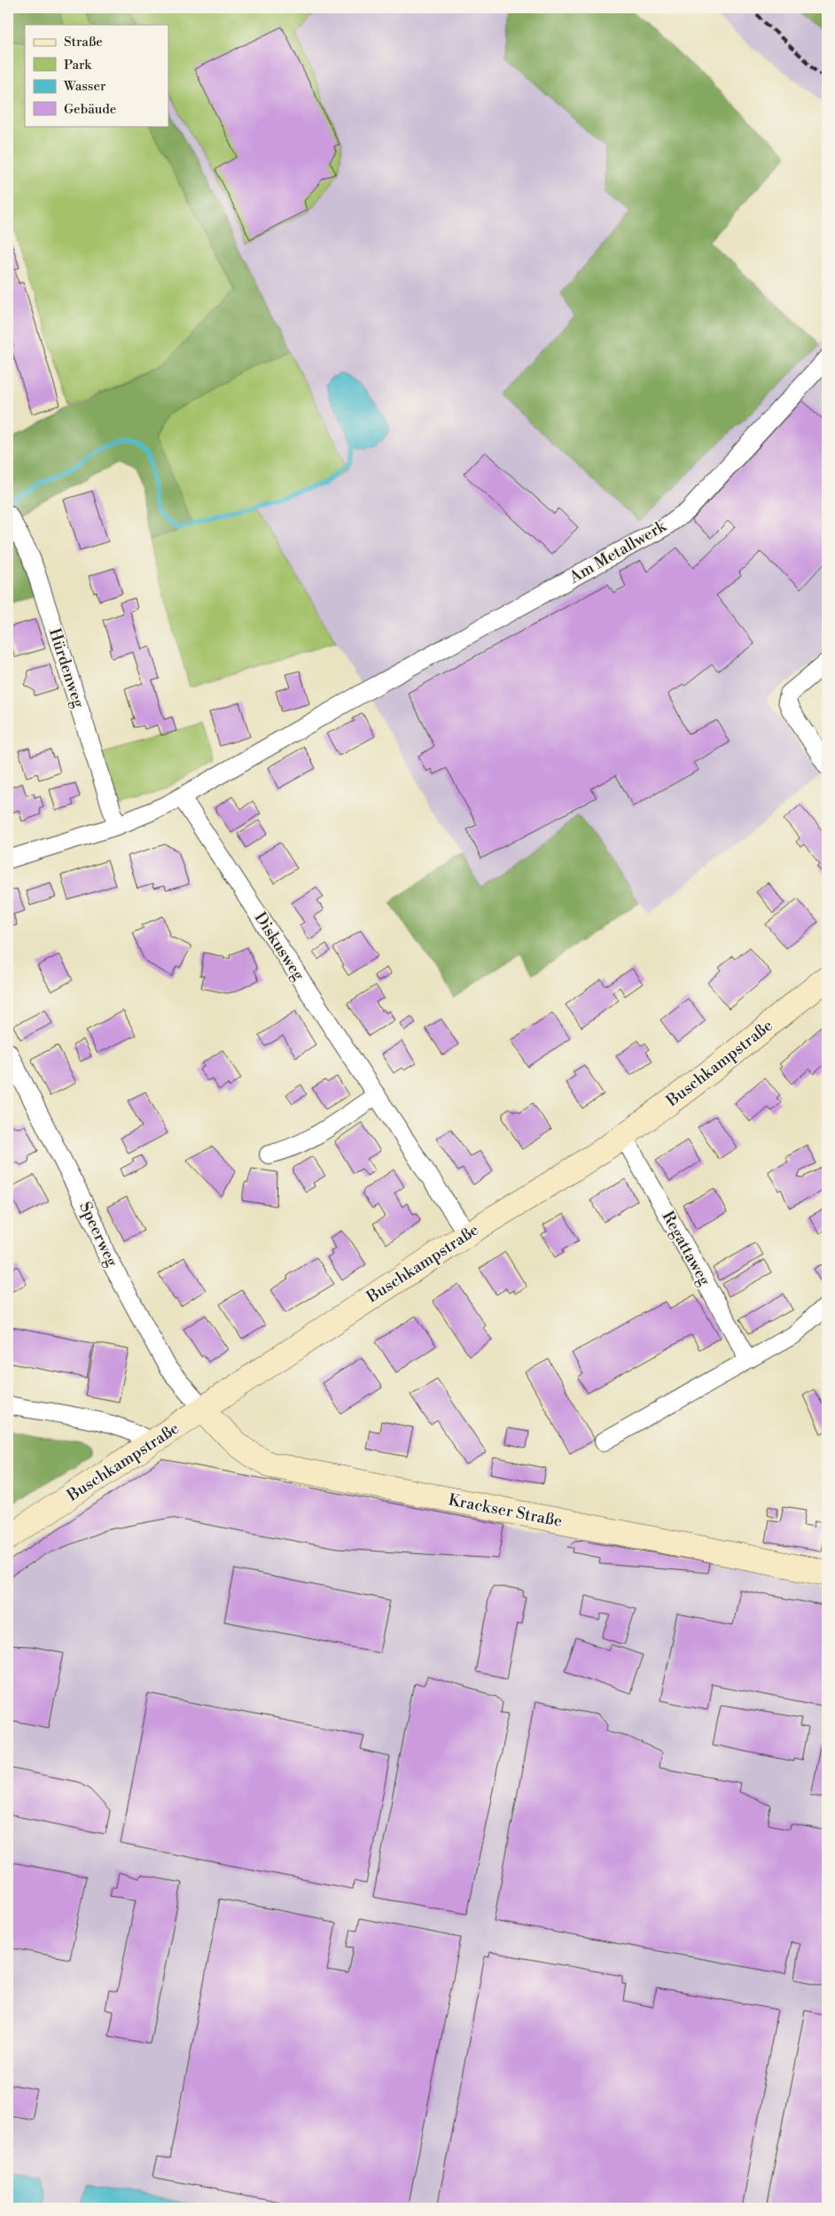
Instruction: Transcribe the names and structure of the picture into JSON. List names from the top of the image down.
{
  "streets": {
    "main road": ["Buschkampstraße", "Krackser Straße"],
    "street": [
      "Am Metallwerk",
      "Hürdenweg",
      "Diskusweg",
      "Speerweg",
      "Regattaweg"
    ]
  },
  "crossings": [
    ["Am Metallwerk", "Diskusweg"],
    ["Diskusweg", "Buschkampstraße"],
    ["Buschkampstraße", "Speerweg"],
    ["Buschkampstraße", "Regattaweg"],
    ["Buschkampstraße", "Krackser Straße"],
    ["Speerweg", "Krackser Straße"]
  ],
  "legend": [
    "Straße",
    "Park",
    "Wasser",
    "Gebäude"
  ]
}
